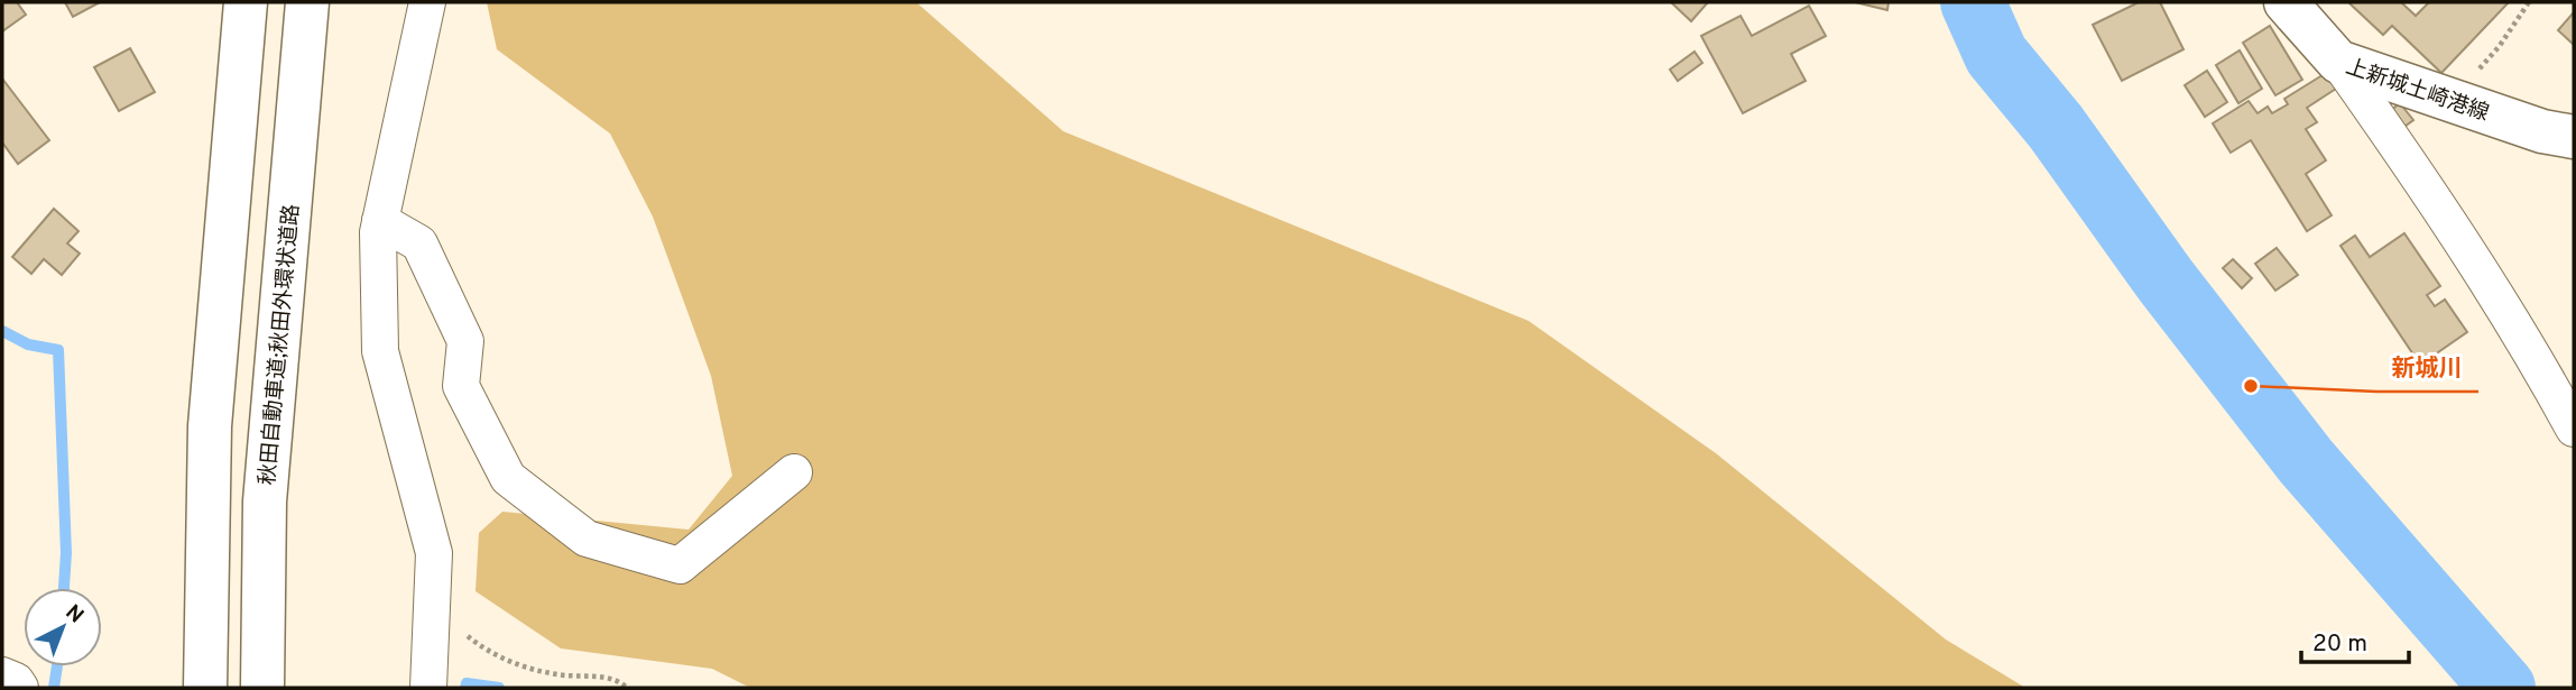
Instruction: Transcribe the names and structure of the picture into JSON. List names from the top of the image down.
{
  "streets": {
    "main road": ["上新城土崎港線", "秋田自動車道;秋田外環状道路"]
  },
  "places": ["新城川"],
  "scale_bar": "20 m",
  "north": "top right"
}
